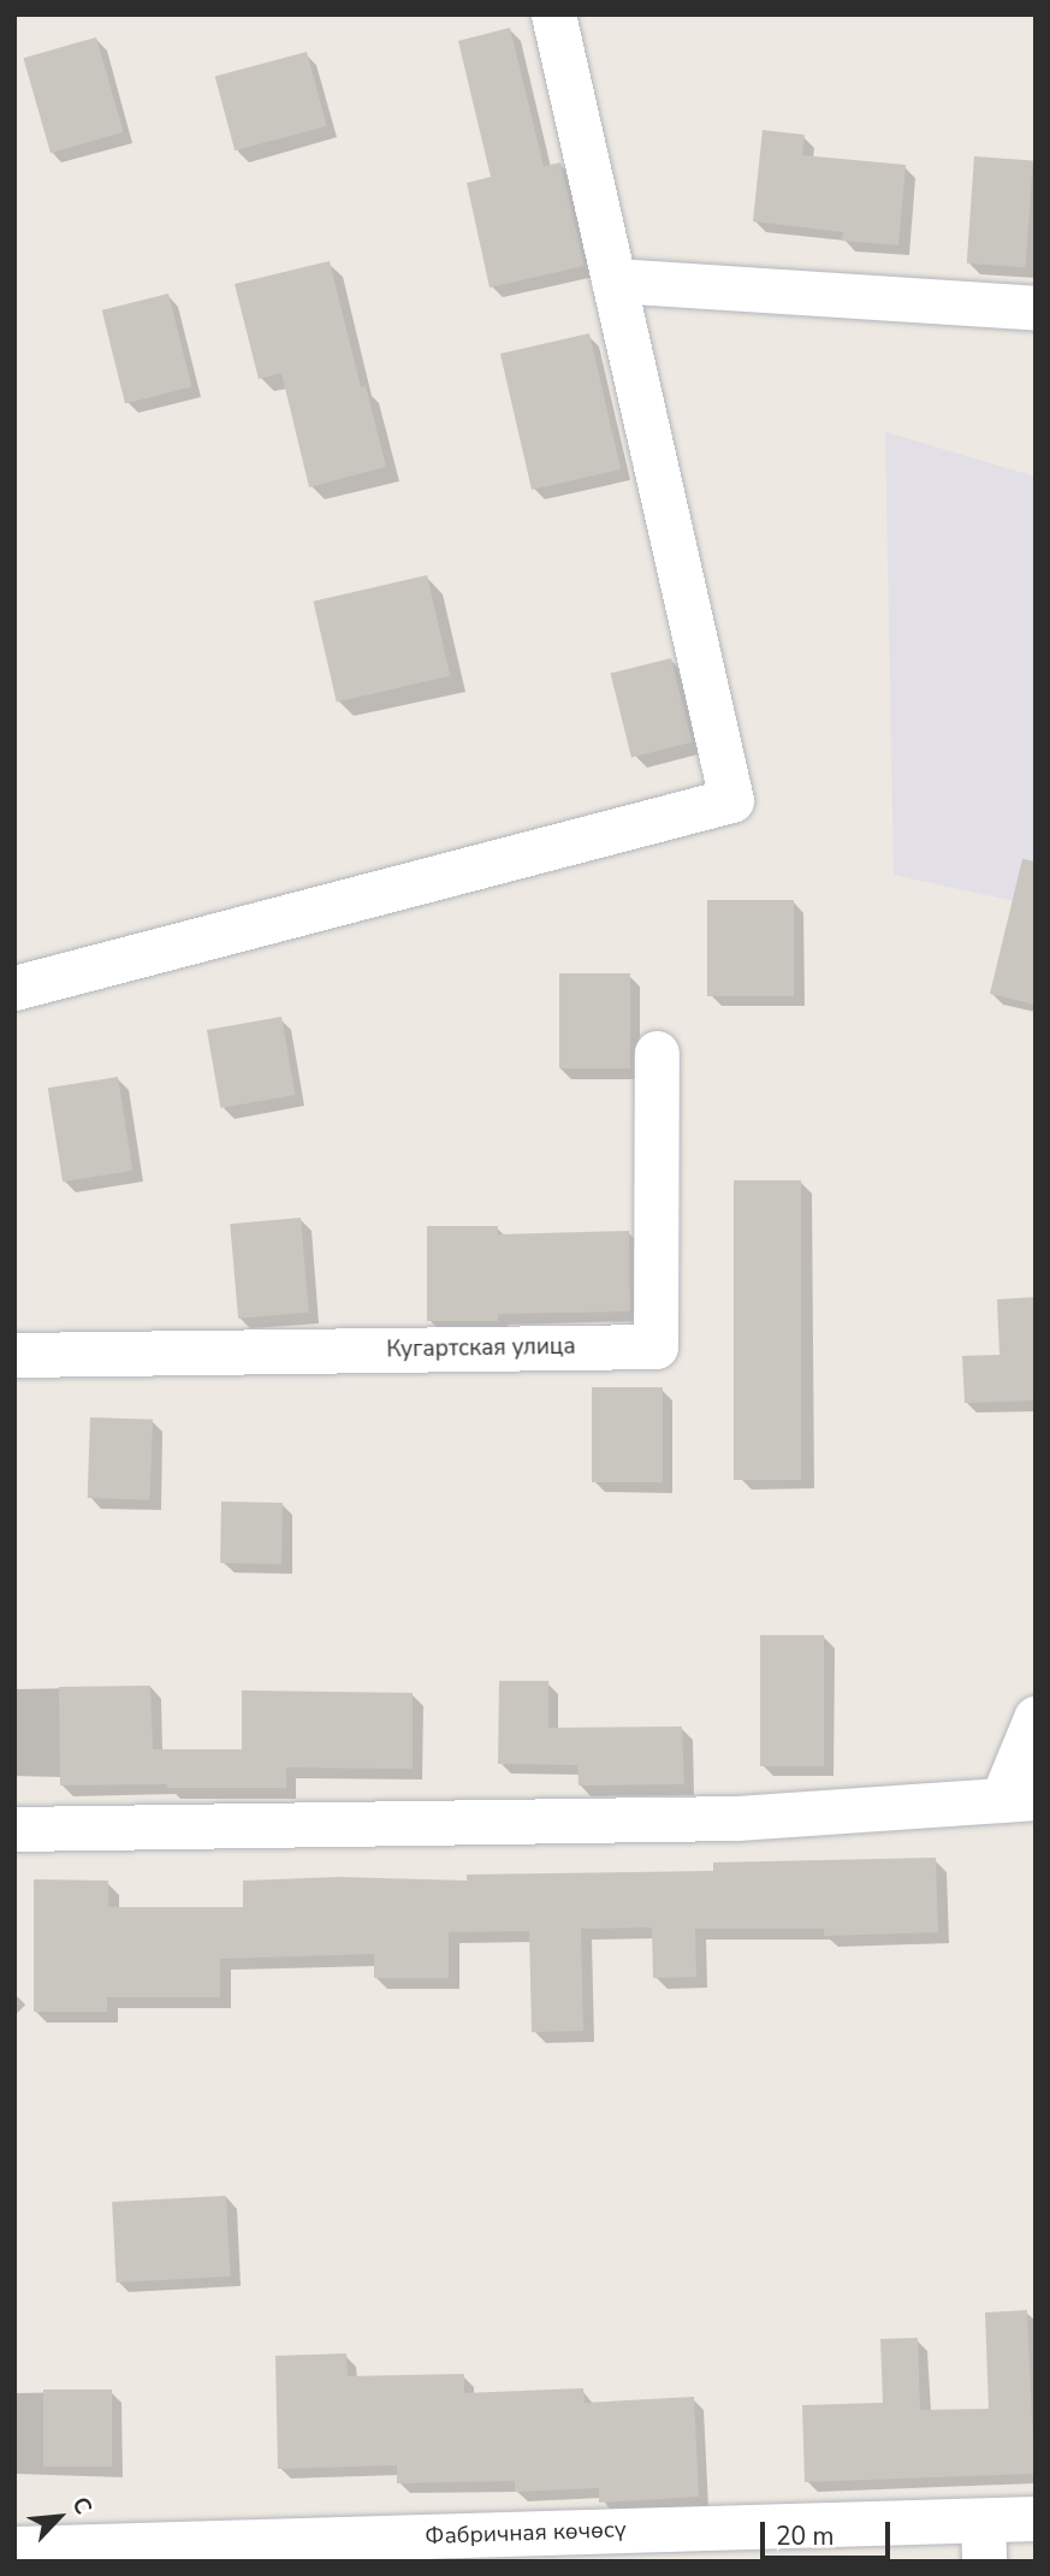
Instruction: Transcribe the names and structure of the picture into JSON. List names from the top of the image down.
{
  "streets": {
    "street": ["Кугартская улица", "Фабричная көчөсү"]
  },
  "scale_bar": "20 m",
  "north": "top right"
}
